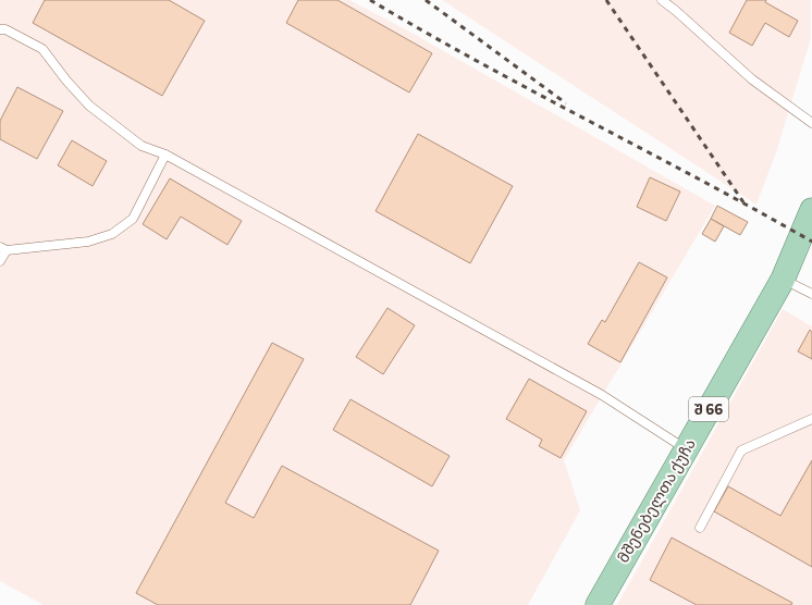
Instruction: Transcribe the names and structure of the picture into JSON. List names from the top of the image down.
{
  "streets": {
    "main road": ["შ 66", "მშენებელთა ქუჩა"]
  }
}
